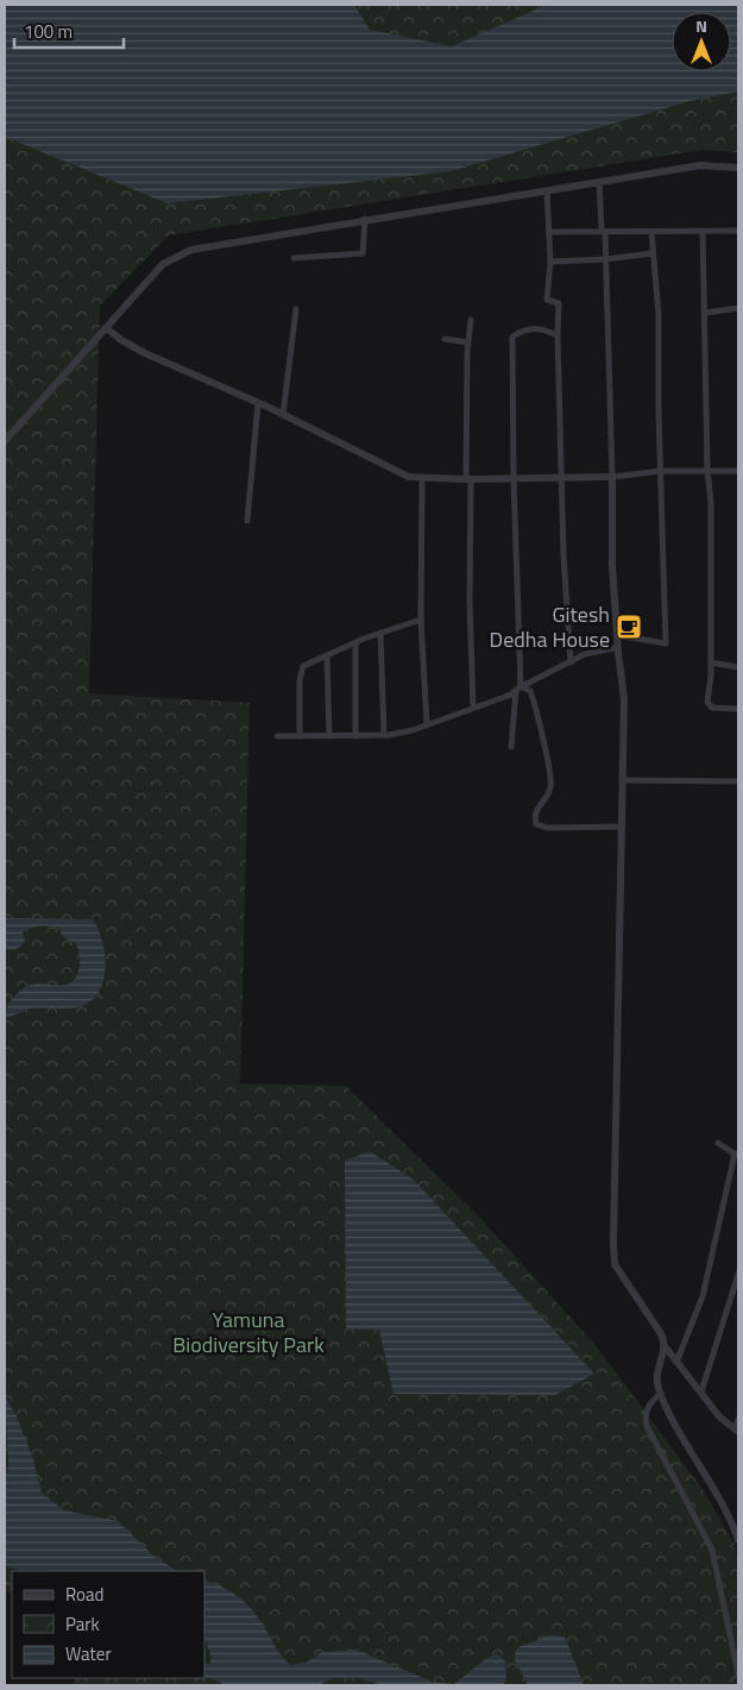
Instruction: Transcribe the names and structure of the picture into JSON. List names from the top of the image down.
{
  "parks": ["Yamuna Biodiversity Park"],
  "places": {
    "cafe": ["Gitesh Dedha House"]
  },
  "legend": ["Road", "Park", "Water"],
  "scale_bar": "100 m",
  "north": "top"
}
